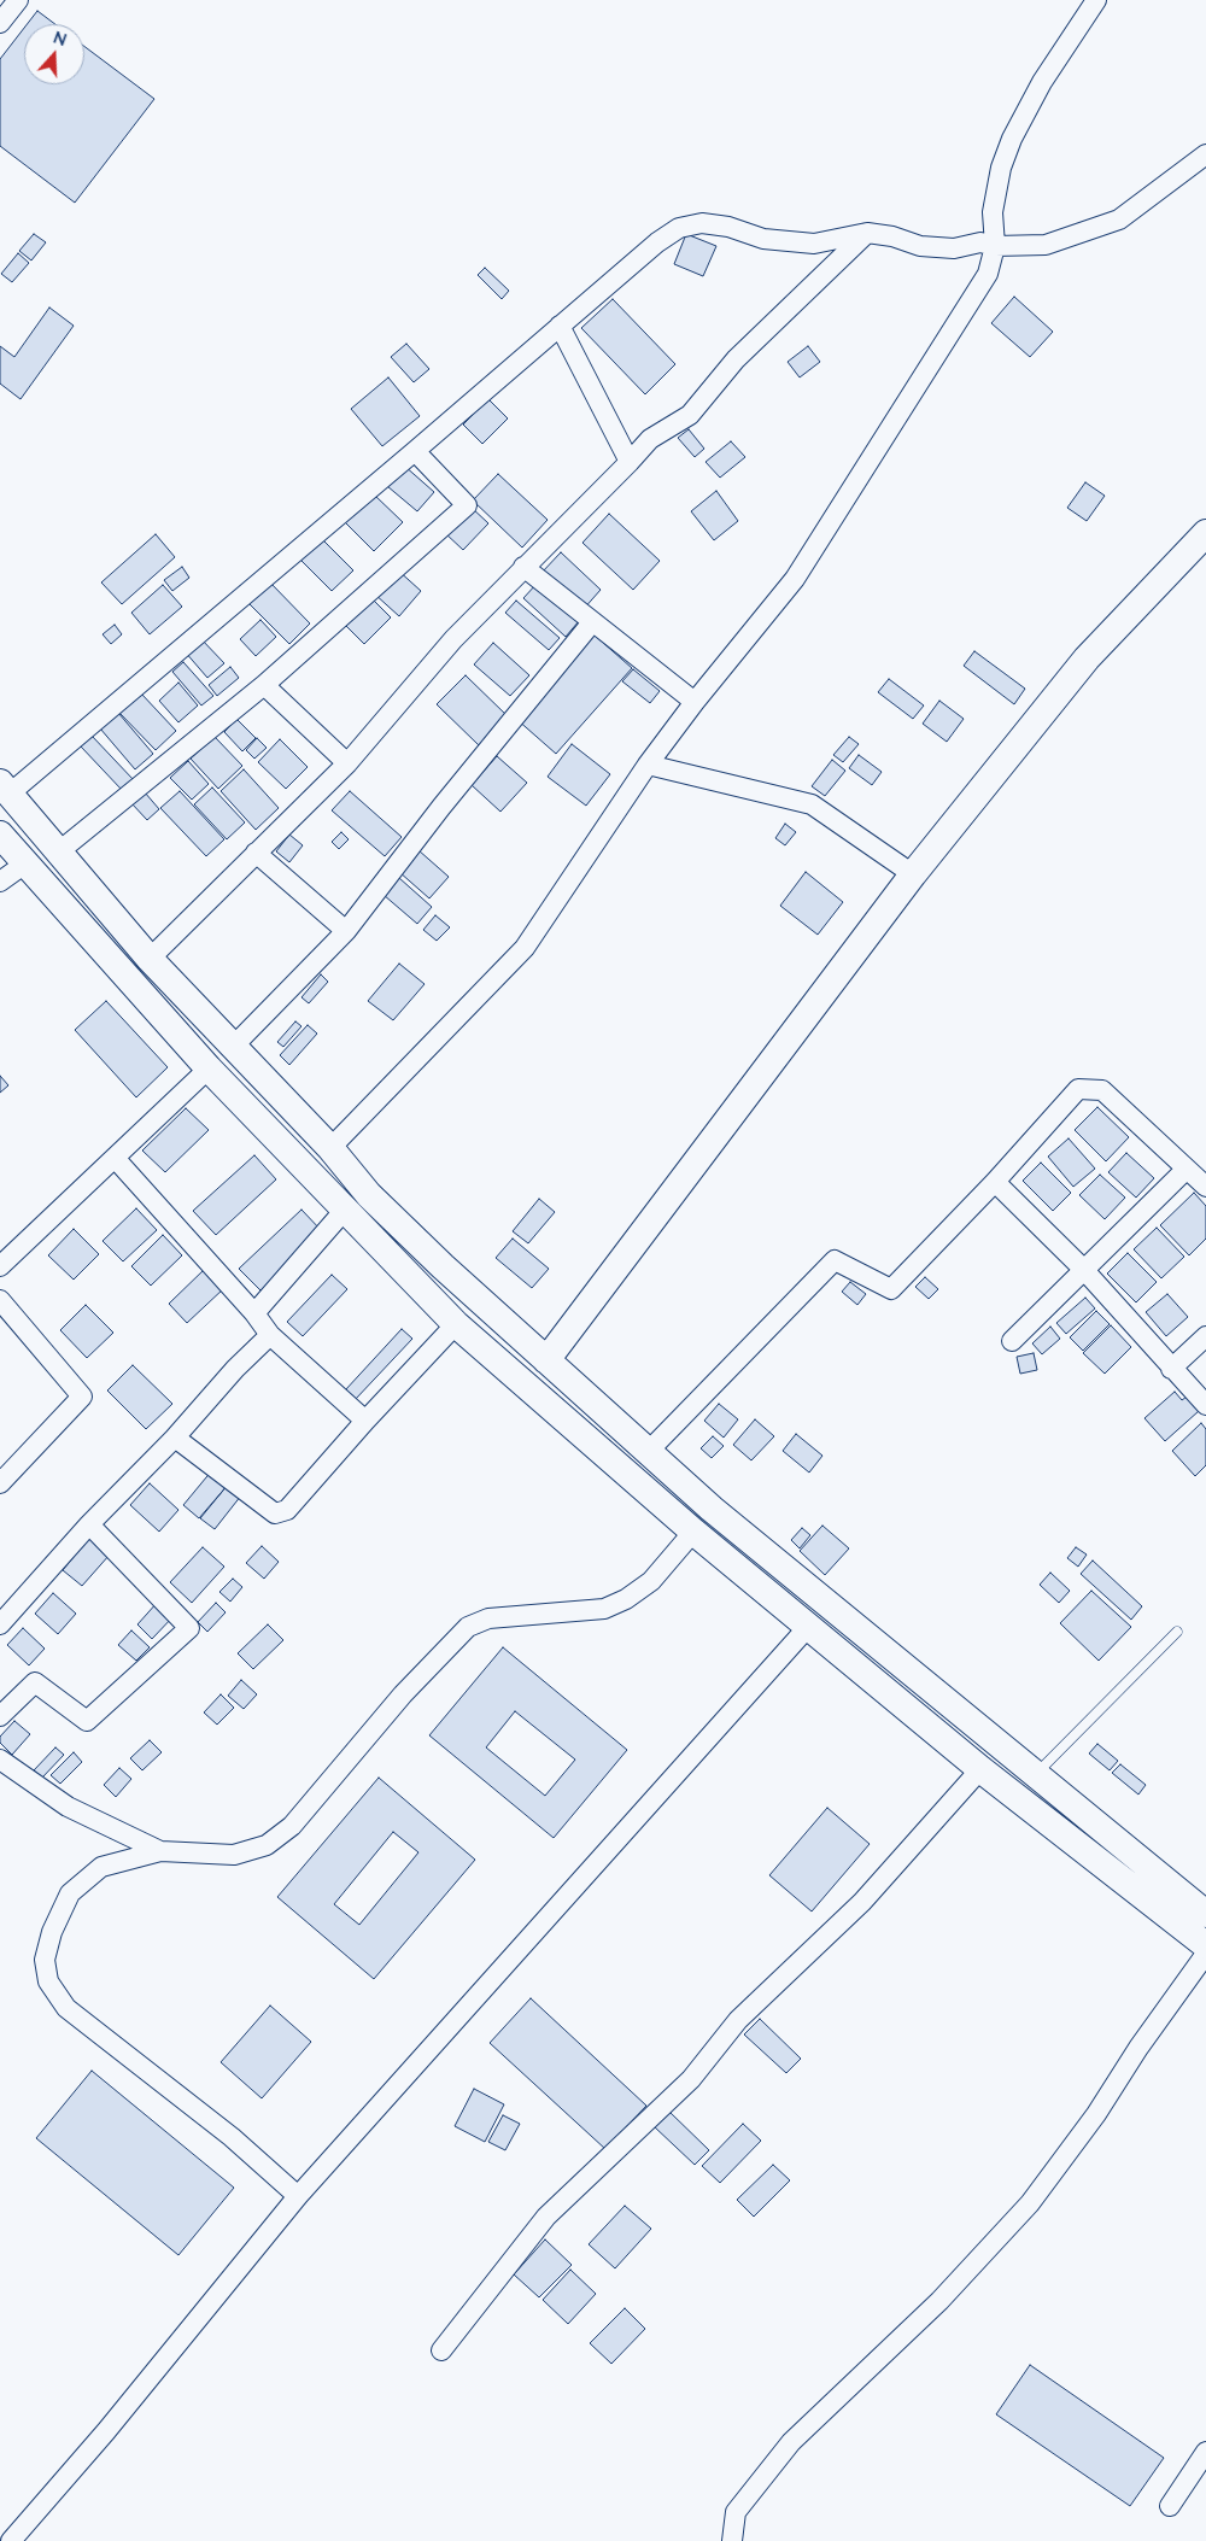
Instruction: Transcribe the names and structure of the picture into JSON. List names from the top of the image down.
{
  "north": "top"
}
